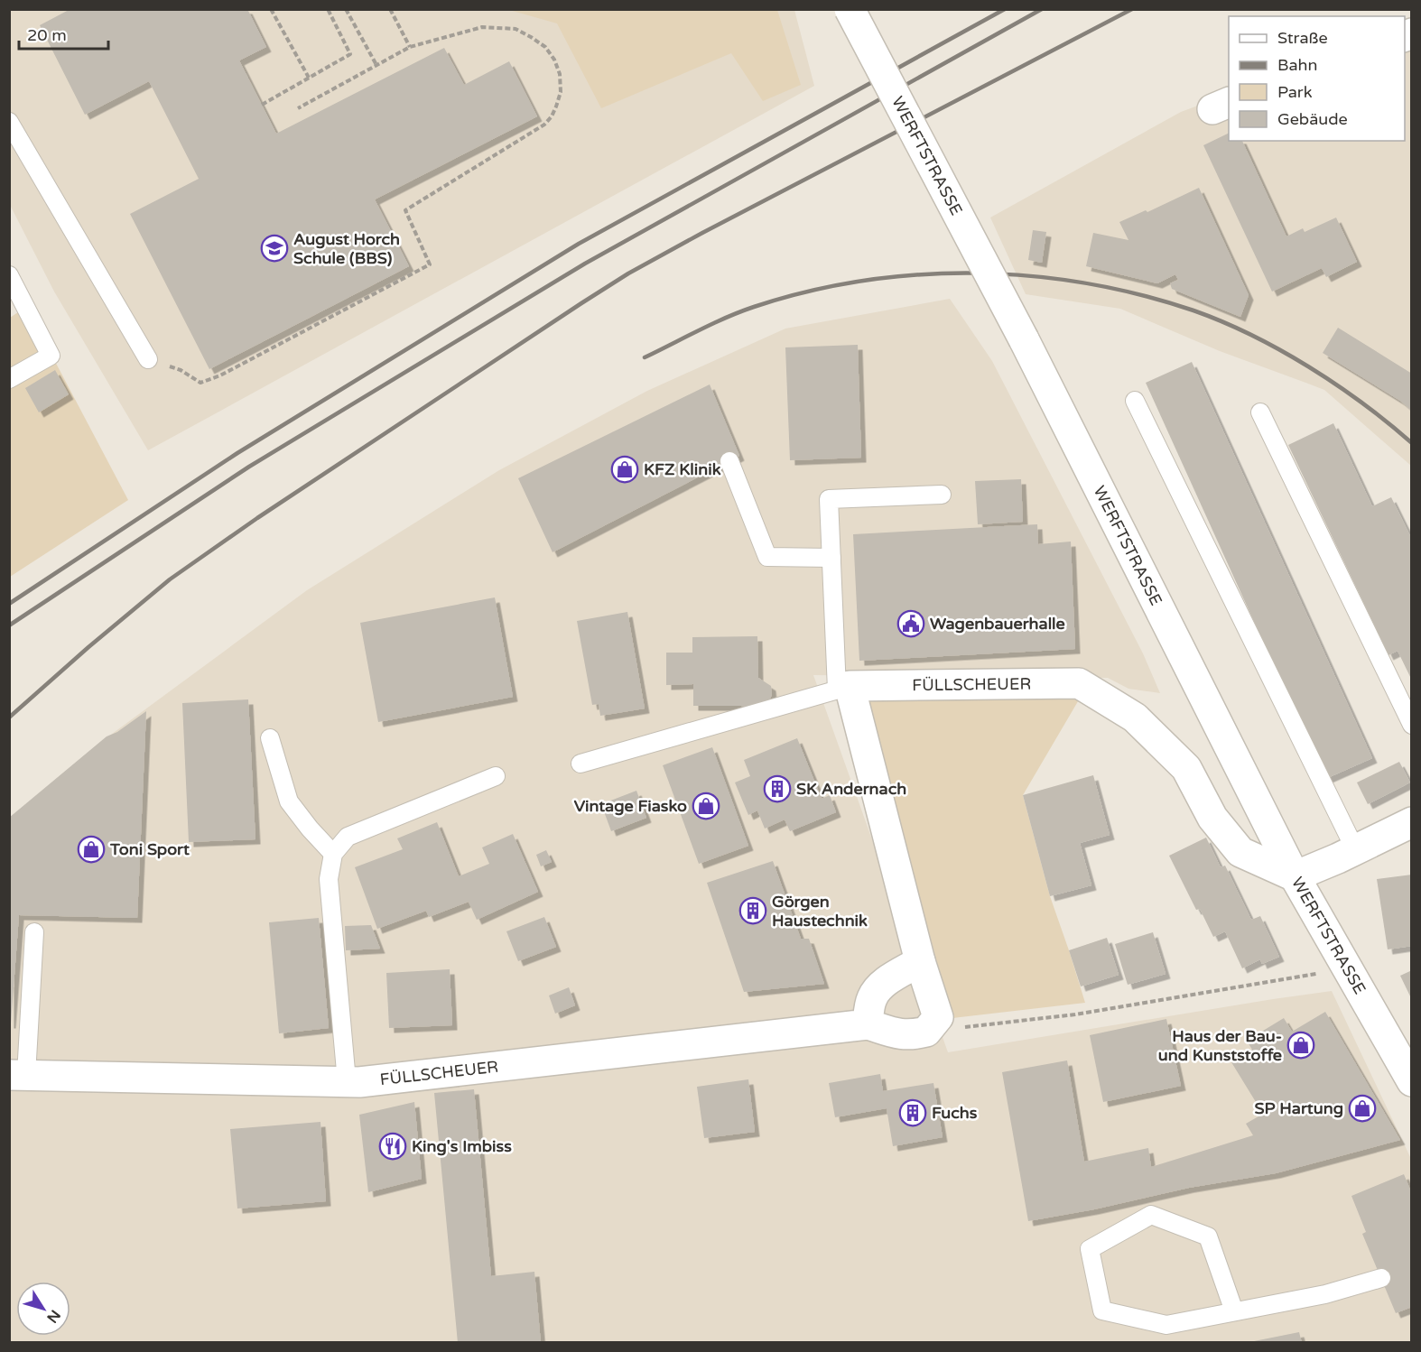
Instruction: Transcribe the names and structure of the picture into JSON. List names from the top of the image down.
{
  "streets": {
    "street": ["WERFTSTRASSE", "FÜLLSCHEUER"]
  },
  "crossings": [
    ["WERFTSTRASSE", "FÜLLSCHEUER"]
  ],
  "places": {
    "school or university": ["August Horch Schule (BBS)"],
    "shop": [
      "KFZ Klinik",
      "Vintage Fiasko",
      "Toni Sport",
      "Haus der Bau- und Kunststoffe",
      "SP Hartung"
    ],
    "public building": ["Wagenbauerhalle"],
    "building": ["SK Andernach", "Görgen Haustechnik", "Fuchs"],
    "restaurant": ["King's Imbiss"]
  },
  "legend": [
    "Straße",
    "Bahn",
    "Park",
    "Gebäude"
  ],
  "scale_bar": "20 m",
  "north": "bottom right"
}
